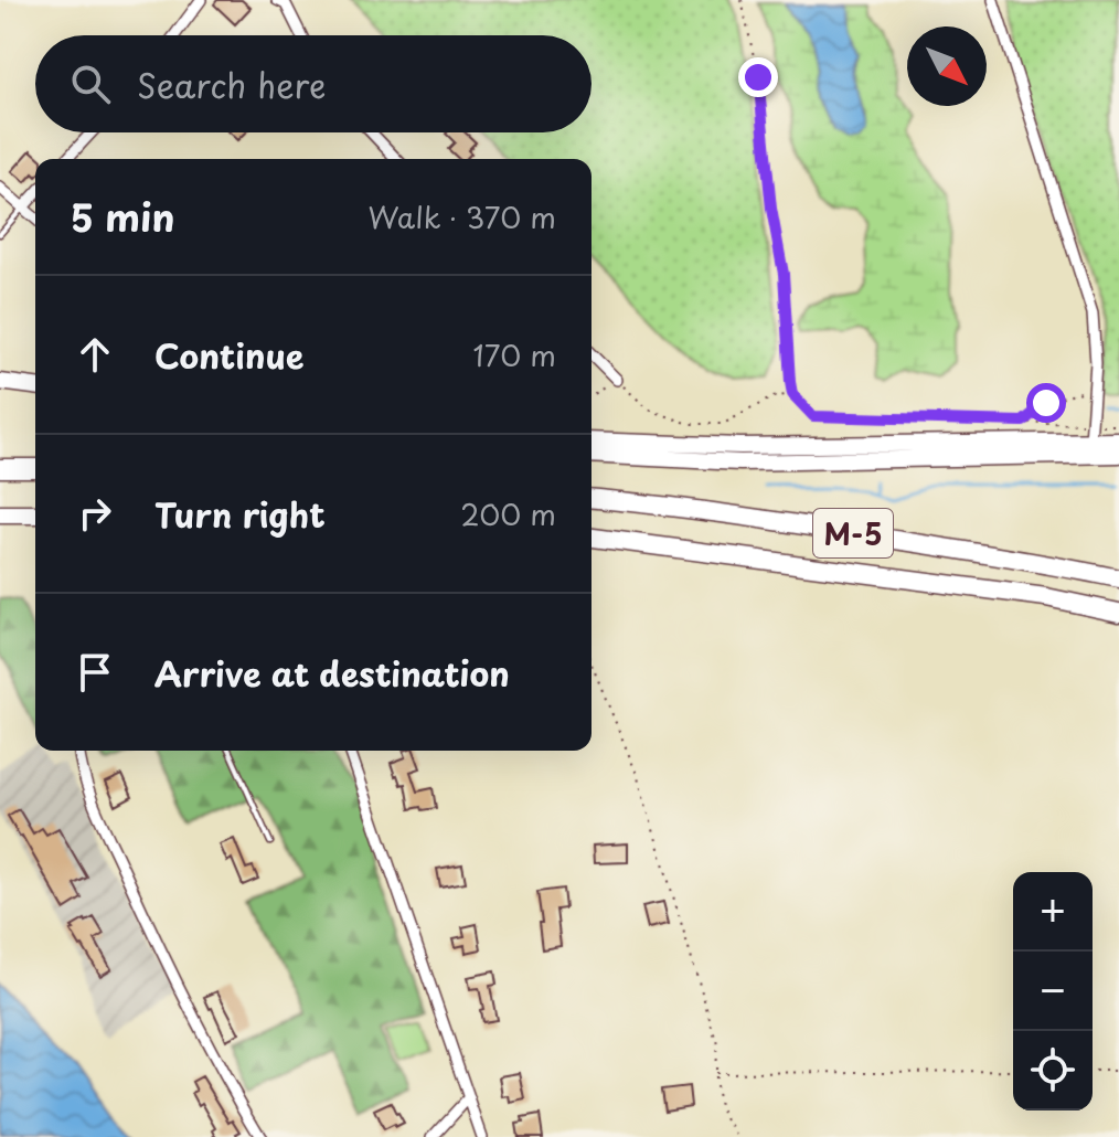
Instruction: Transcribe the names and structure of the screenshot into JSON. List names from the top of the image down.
{
  "streets": {
    "highway": ["М-5"]
  },
  "north": "bottom right",
  "page": {
    "search": "Search here",
    "heading": ["5 min", "Walk · 370 m"],
    "list": [
      ["Continue", "170 m"],
      ["Turn right", "200 m"],
      "Arrive at destination"
    ],
    "map_buttons": ["+", "−"]
  }
}
